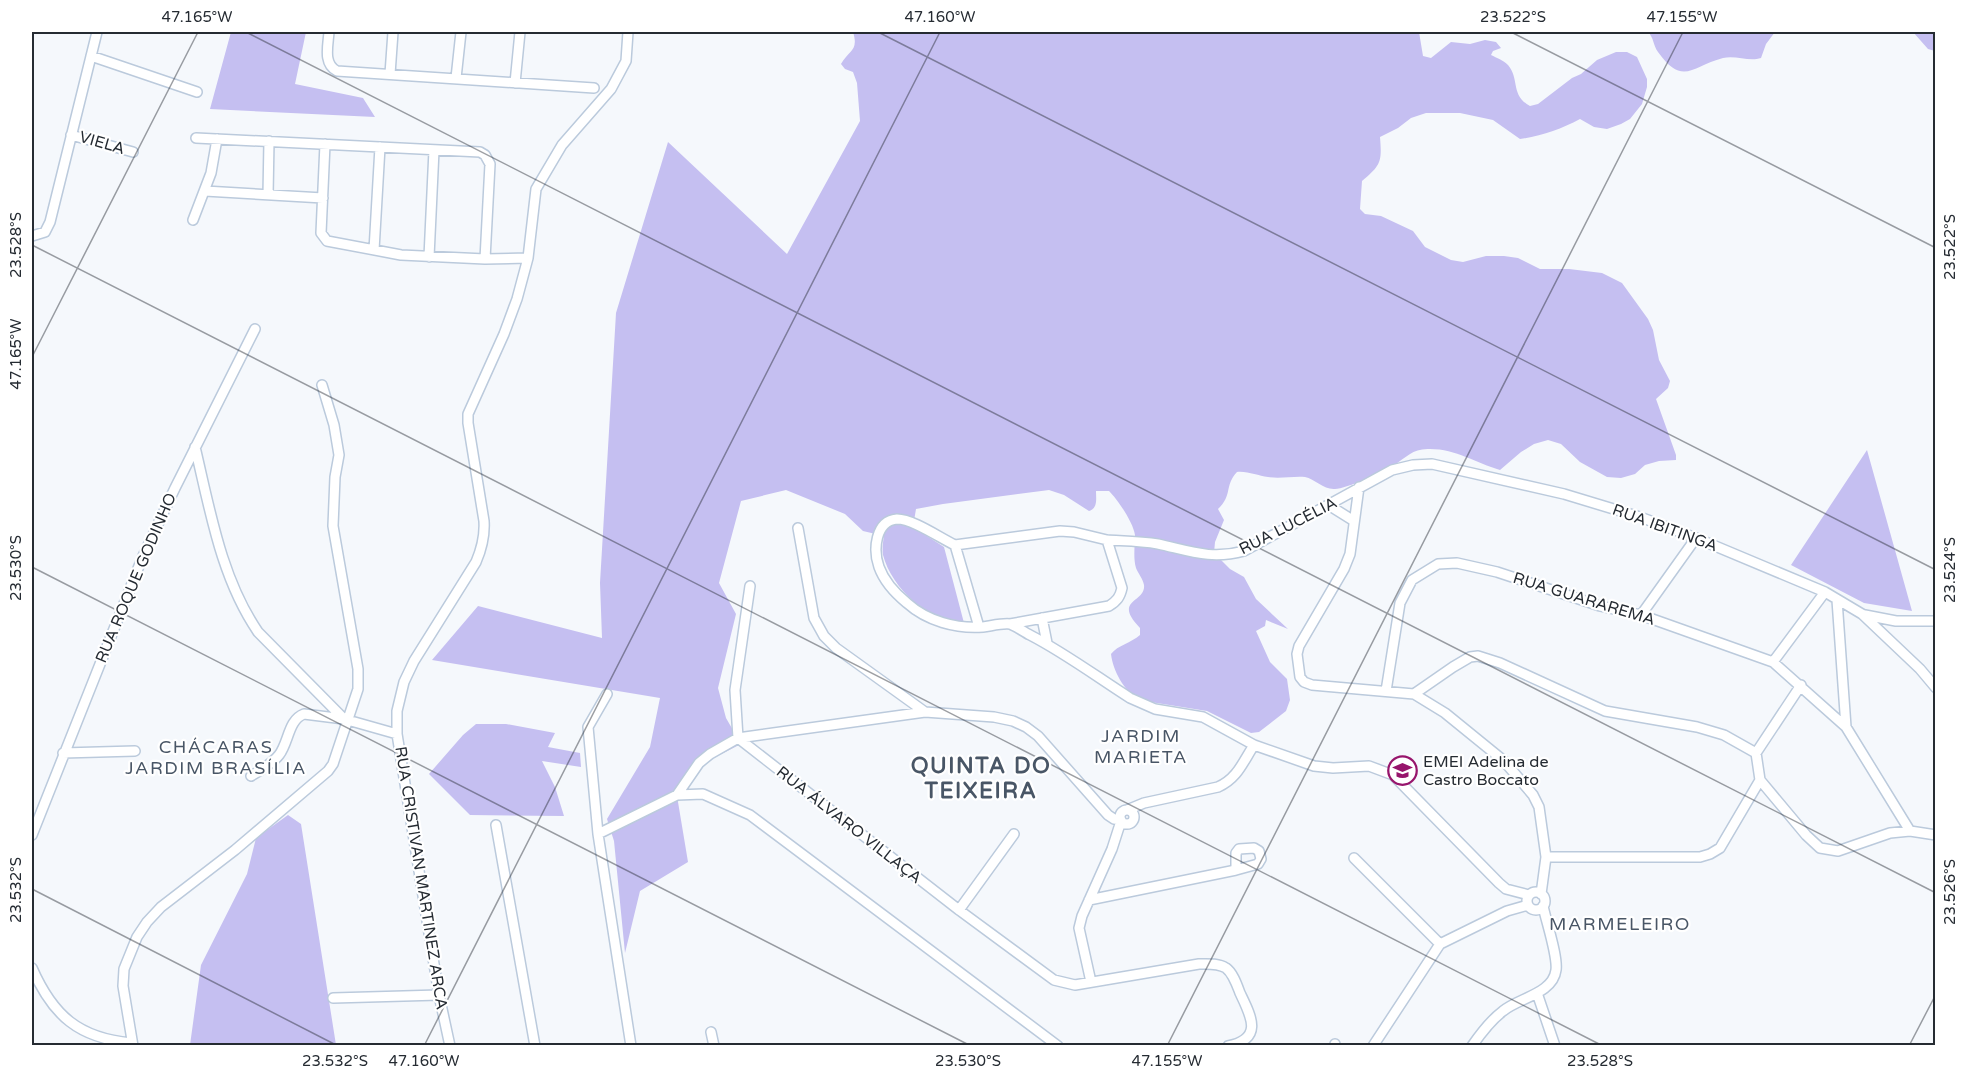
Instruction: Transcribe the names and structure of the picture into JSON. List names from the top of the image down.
{
  "streets": {
    "street": [
      "VIELA",
      "RUA LUCÉLIA",
      "RUA IBITINGA",
      "RUA ROQUE GODINHO",
      "RUA GUARAREMA",
      "RUA ÁLVARO VILLAÇA",
      "RUA CRISTIVAN MARTINEZ ARCA"
    ]
  },
  "crossings": [
    ["RUA LUCÉLIA", "RUA IBITINGA"]
  ],
  "districts": [
    "JARDIM MARIETA",
    "CHÁCARAS JARDIM BRASÍLIA",
    "QUINTA DO TEIXEIRA",
    "MARMELEIRO"
  ],
  "places": {
    "school or university": ["EMEI Adelina de Castro Boccato"]
  },
  "coordinates": [
    "47.165°W",
    "47.160°W",
    "23.522°S",
    "47.155°W",
    "23.528°S",
    "23.530°S",
    "23.524°S",
    "23.532°S",
    "23.526°S"
  ]
}
